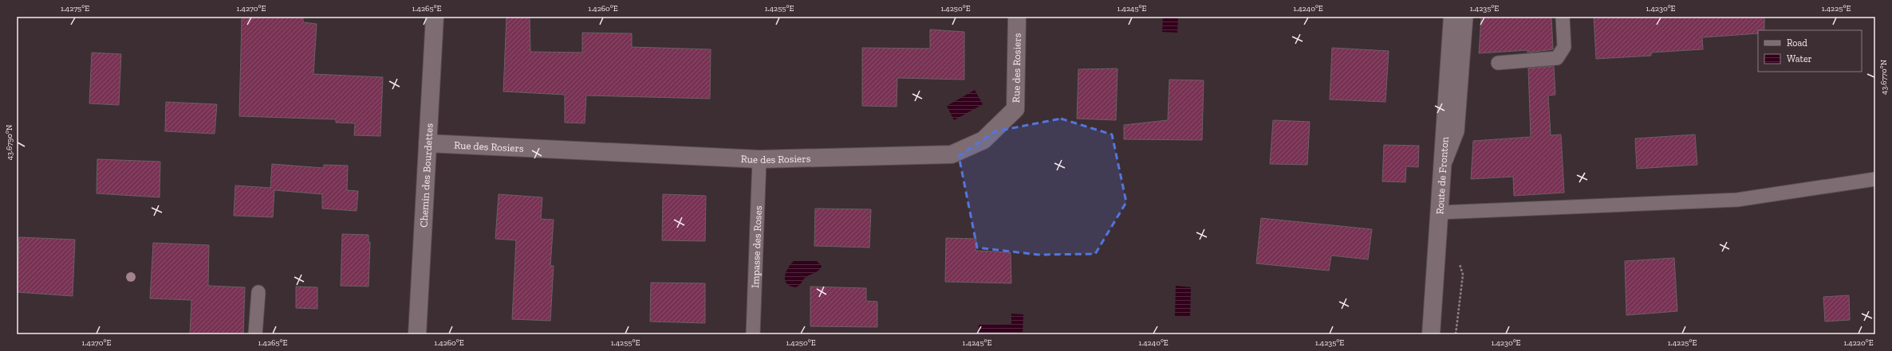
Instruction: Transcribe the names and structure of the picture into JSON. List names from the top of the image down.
{
  "streets": {
    "street": ["Rue des Rosiers", "Chemin des Bourdettes", "Route de Fronton"],
    "lane": ["Impasse des Roses"]
  },
  "crossings": [
    ["Rue des Rosiers", "Chemin des Bourdettes"],
    ["Rue des Rosiers", "Impasse des Roses"]
  ],
  "legend": ["Road", "Water"],
  "coordinates": [
    "1.4275°E",
    "1.4270°E",
    "1.4265°E",
    "1.4260°E",
    "1.4255°E",
    "1.4250°E",
    "1.4245°E",
    "1.4240°E",
    "1.4235°E",
    "1.4230°E",
    "1.4225°E",
    "43.6770°N",
    "43.6790°N",
    "1.4220°E"
  ]
}
